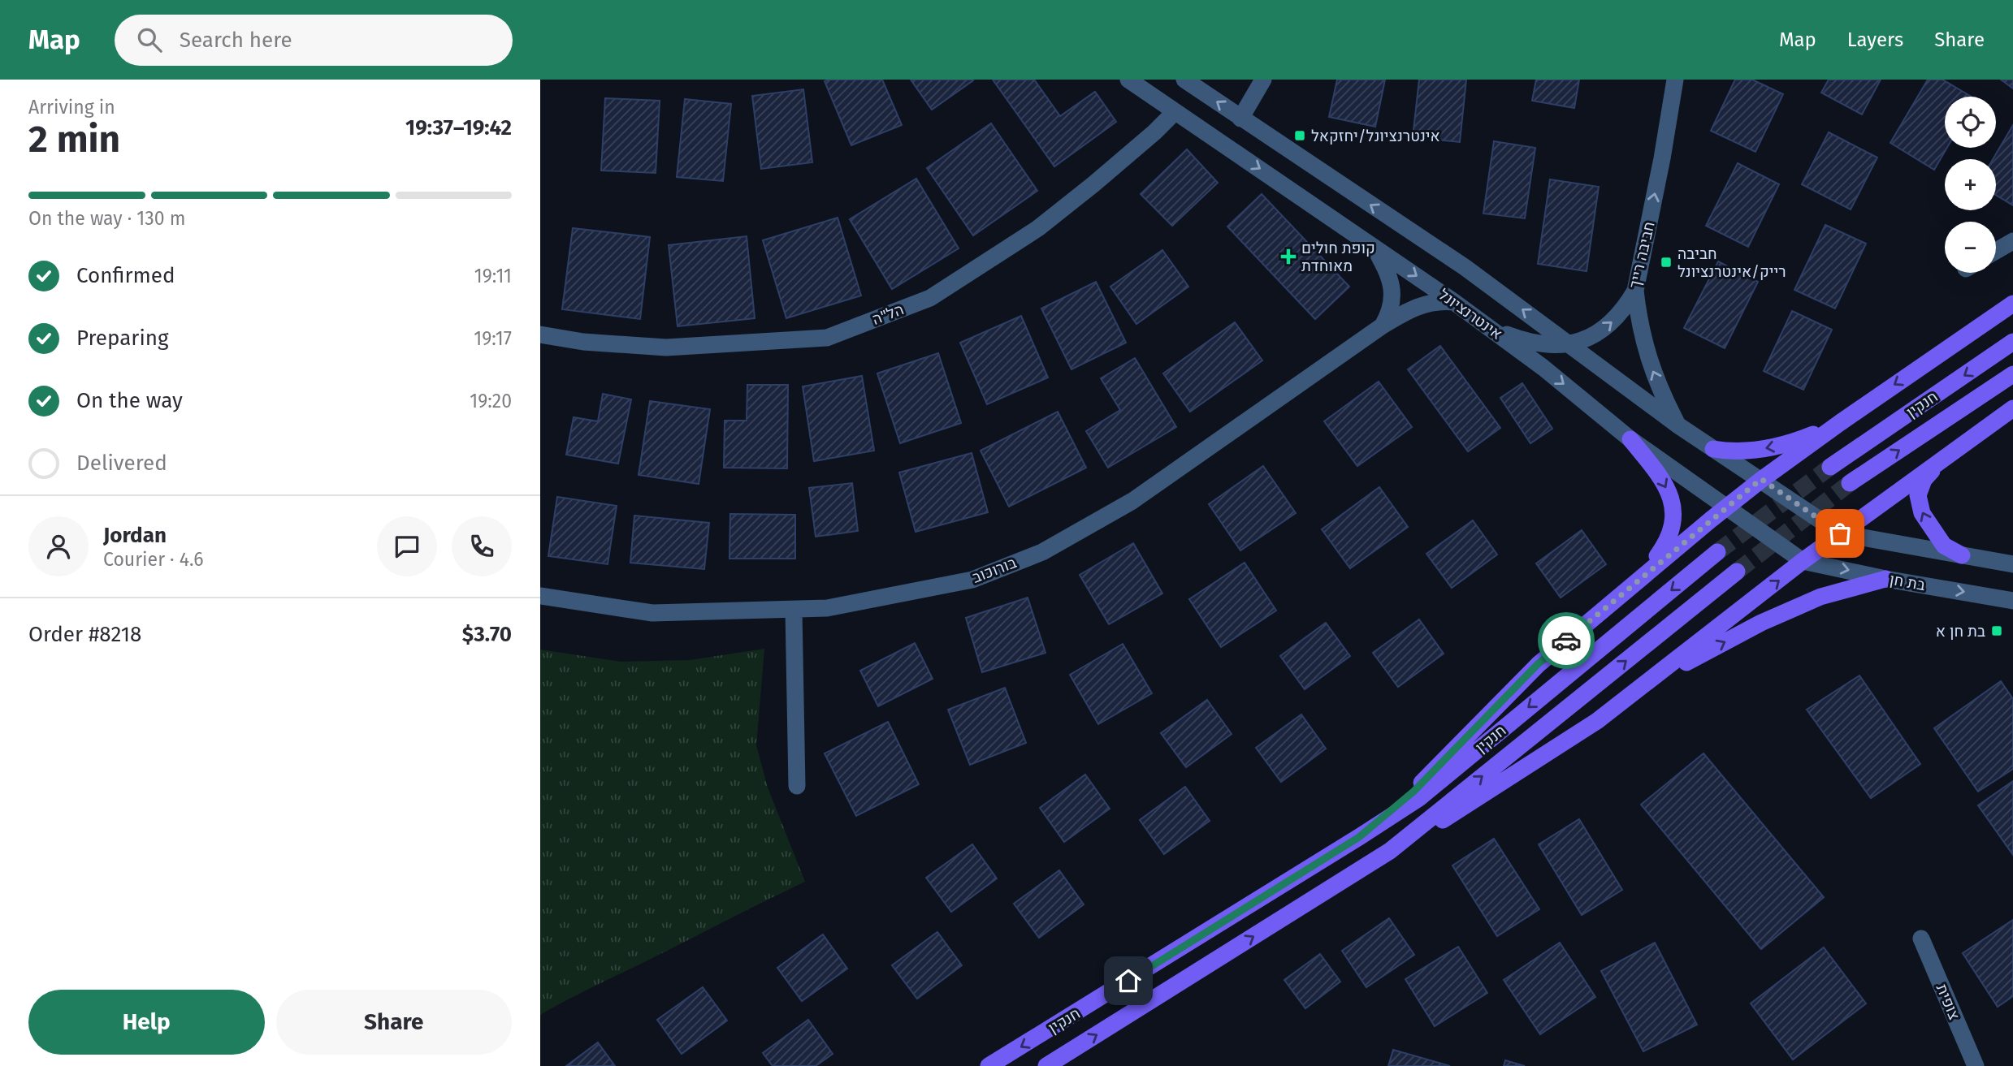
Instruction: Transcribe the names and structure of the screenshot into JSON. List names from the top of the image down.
{
  "streets": {
    "main road": ["חנקין"],
    "street": [
      "חביבה רייך",
      "הל\"ה",
      "אינטרנציונל",
      "בורוכוב",
      "בת חן",
      "צופית"
    ]
  },
  "crossings": [
    ["חביבה רייך", "אינטרנציונל"],
    ["הל\"ה", "אינטרנציונל"],
    ["אינטרנציונל", "בורוכוב"],
    ["אינטרנציונל", "בת חן"]
  ],
  "one_way": ["חביבה רייך"],
  "places": {
    "transit": ["אינטרנציונל/יחזקאל", "חביבה רייק/אינטרנציונל", "בת חן א"],
    "health": ["קופת חולים מאוחדת"]
  },
  "page": {
    "header": "Map",
    "search": "Search here",
    "nav": ["Map", "Layers", "Share"],
    "heading": ["2 min", "Arriving in", "19:37–19:42"],
    "panel": [
      "Jordan",
      "Courier · 4.6",
      "Order #8218",
      "$3.70"
    ],
    "map_buttons": ["+", "−"],
    "bar": "On the way · 130 m",
    "list": [
      ["Confirmed", "19:11"],
      ["Preparing", "19:17"],
      ["On the way", "19:20"],
      "Delivered"
    ],
    "buttons": ["Help", "Share"]
  }
}
